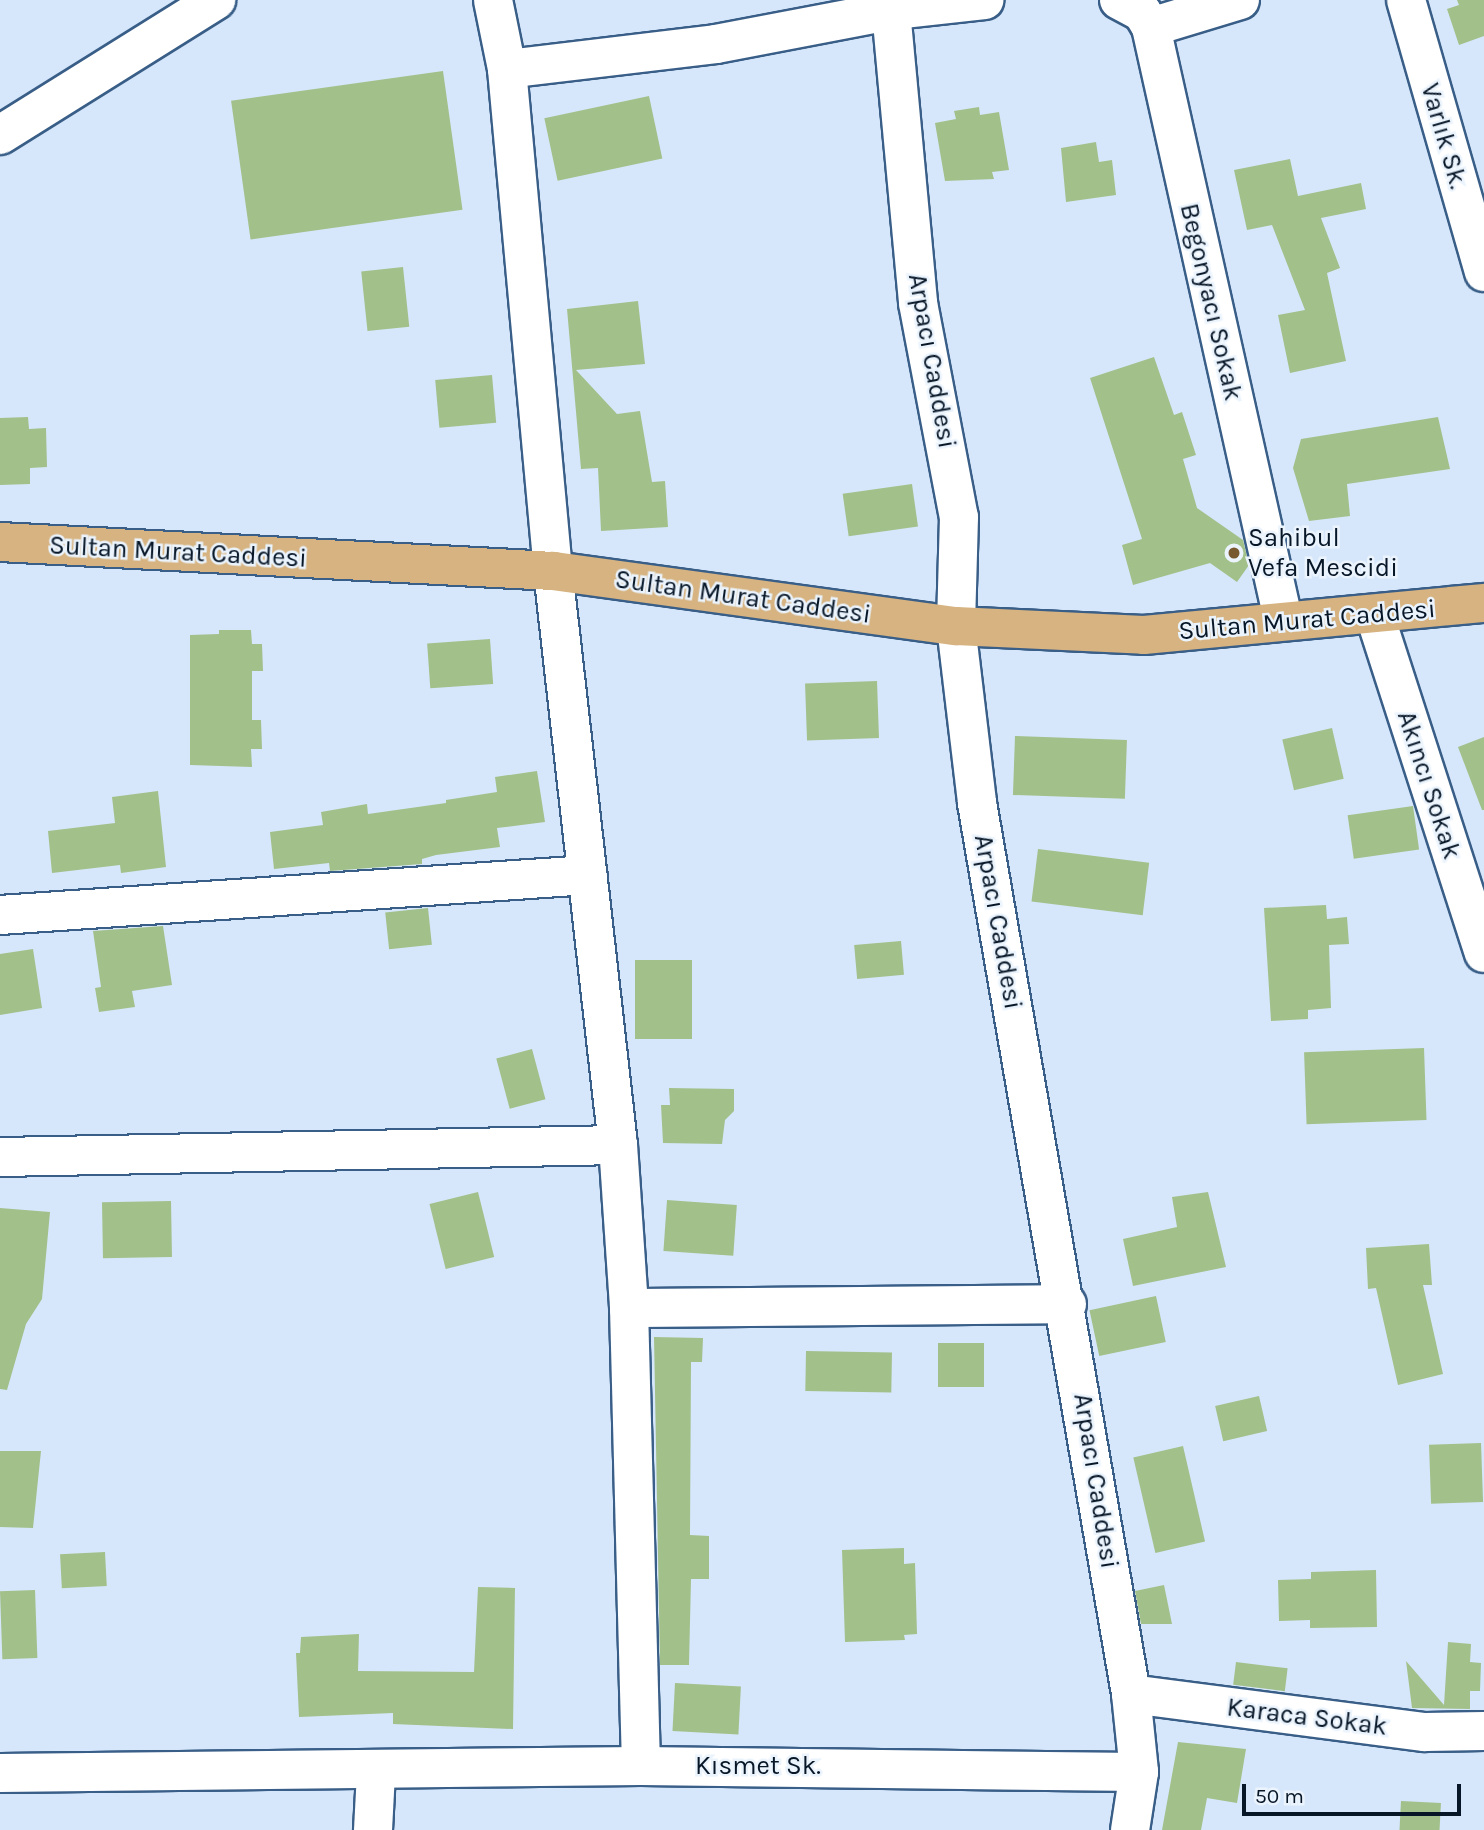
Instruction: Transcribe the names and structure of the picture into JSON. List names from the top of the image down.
{
  "streets": {
    "main road": ["Sultan Murat Caddesi"],
    "street": [
      "Varlık Sk.",
      "Begonyacı Sokak",
      "Arpacı Caddesi",
      "Akıncı Sokak",
      "Karaca Sokak",
      "Kısmet Sk."
    ]
  },
  "crossings": [
    ["Begonyacı Sokak", "Sultan Murat Caddesi"],
    ["Arpacı Caddesi", "Sultan Murat Caddesi"],
    ["Arpacı Caddesi", "Karaca Sokak"],
    ["Arpacı Caddesi", "Kısmet Sk."],
    ["Sultan Murat Caddesi", "Akıncı Sokak"]
  ],
  "places": ["Sahibul Vefa Mescidi"],
  "scale_bar": "50 m"
}
